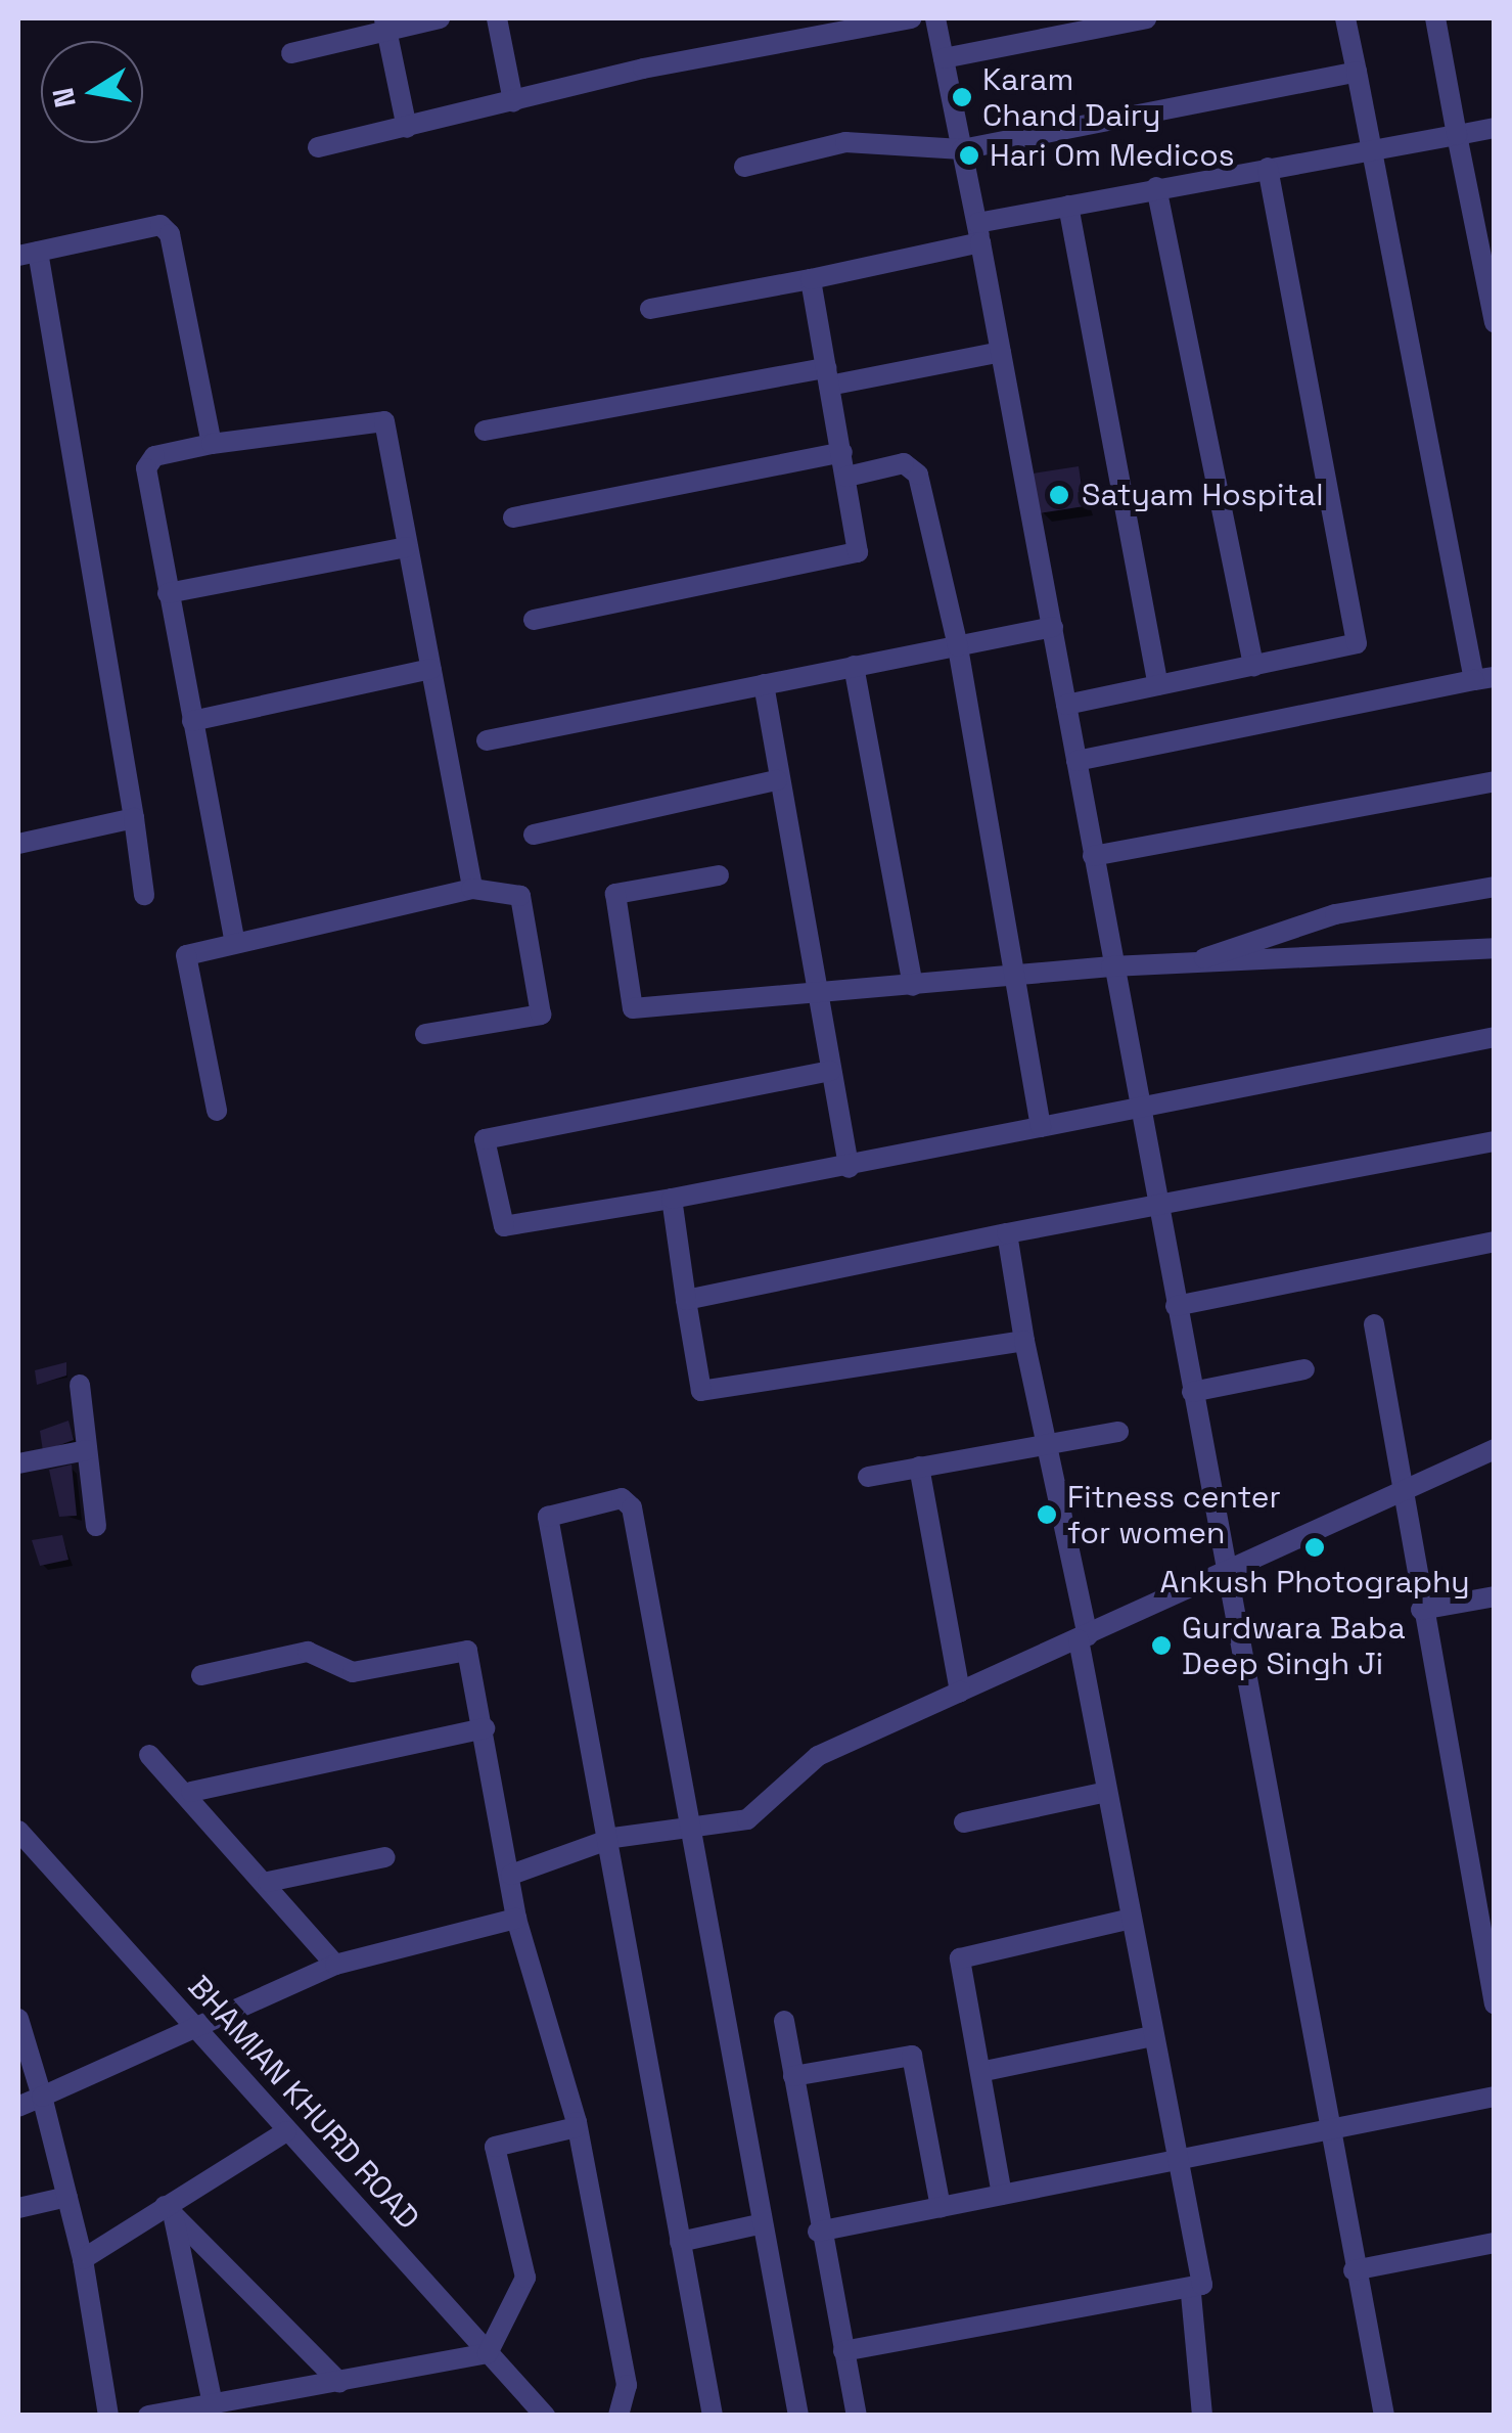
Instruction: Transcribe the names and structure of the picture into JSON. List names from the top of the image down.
{
  "streets": {
    "street": ["BHAMIAN KHURD ROAD"]
  },
  "places": [
    "Karam Chand Dairy",
    "Hari Om Medicos",
    "Satyam Hospital",
    "Fitness center for women",
    "Ankush Photography",
    "Gurdwara Baba Deep Singh Ji"
  ],
  "north": "left"
}
